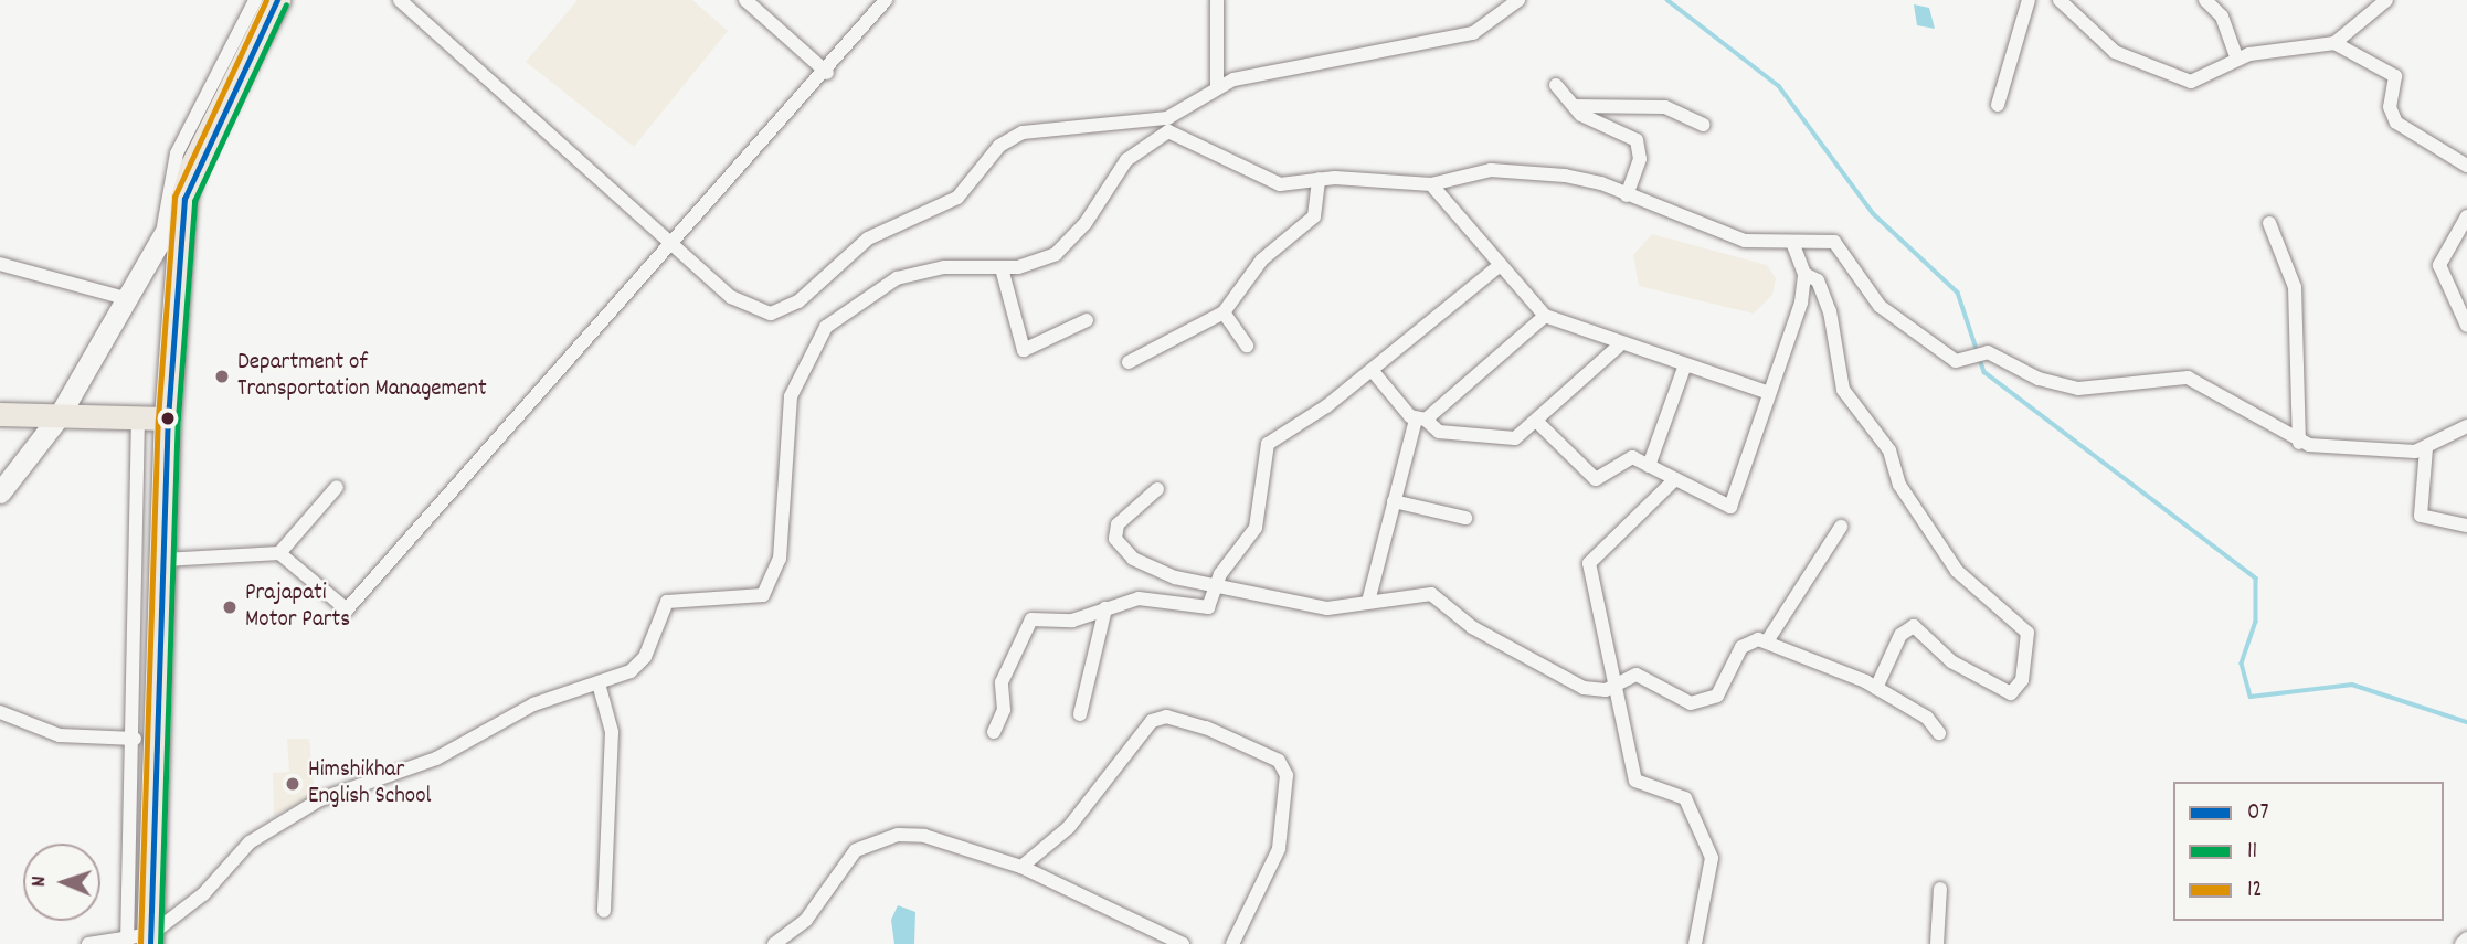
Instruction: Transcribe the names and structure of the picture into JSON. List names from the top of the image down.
{
  "places": ["Department of Transportation Management", "Prajapati Motor Parts", "Himshikhar English School"],
  "lines": ["transit line 07", "transit line 12", "transit line 11"],
  "legend": ["07", "11", "12"],
  "north": "left"
}
